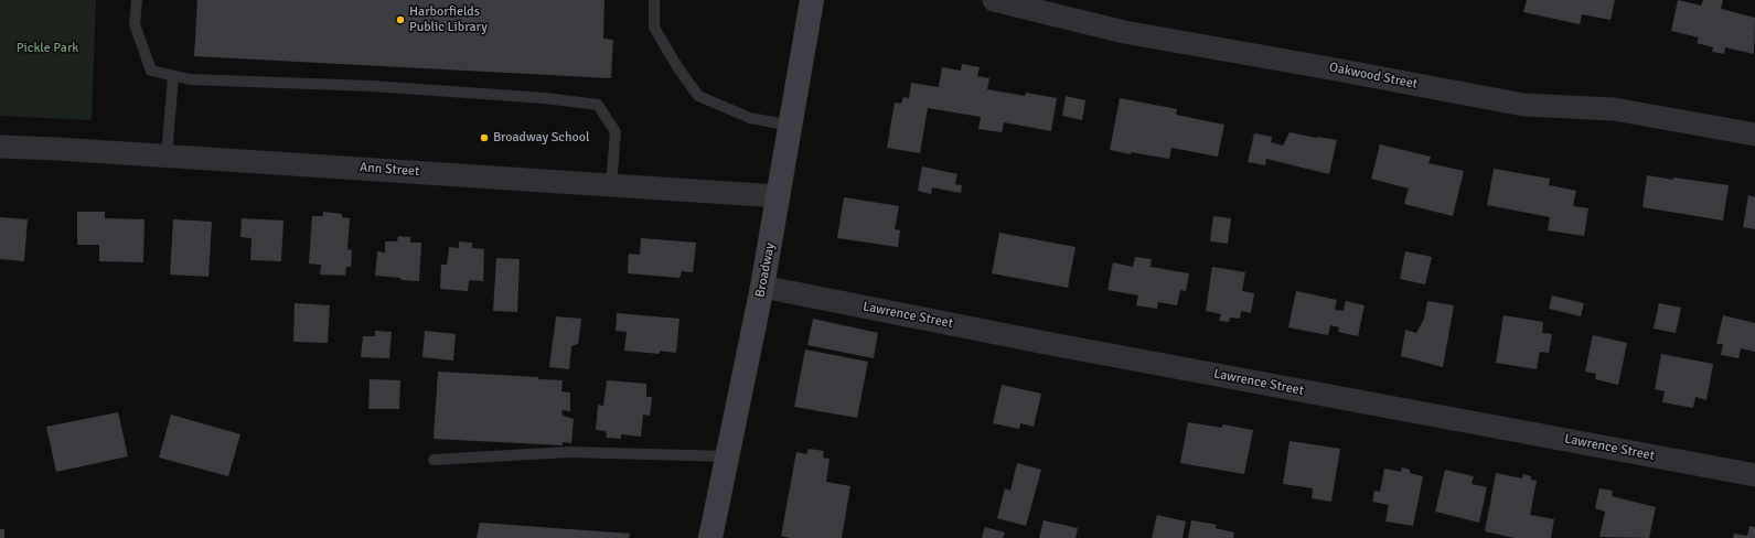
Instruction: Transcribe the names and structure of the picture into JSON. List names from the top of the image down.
{
  "streets": {
    "main road": ["Broadway"],
    "street": ["Oakwood Street", "Ann Street", "Lawrence Street"]
  },
  "crossings": [
    ["Ann Street", "Broadway"],
    ["Broadway", "Lawrence Street"]
  ],
  "parks": ["Pickle Park"],
  "places": ["Harborfields Public Library", "Broadway School"]
}
